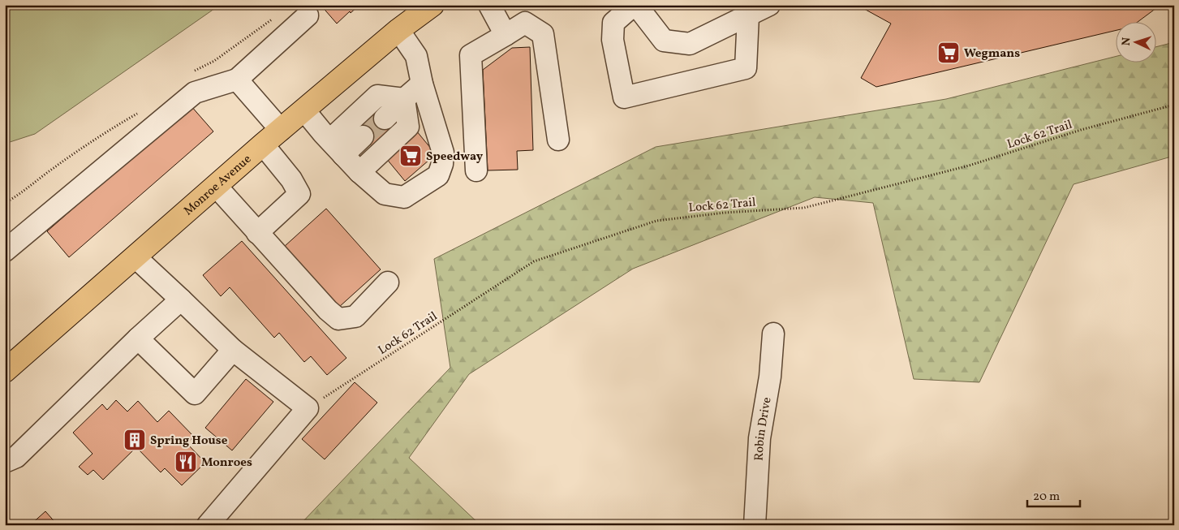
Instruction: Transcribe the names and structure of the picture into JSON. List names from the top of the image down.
{
  "streets": {
    "main road": ["Monroe Avenue"],
    "street": ["Robin Drive"],
    "path": ["Lock 62 Trail"]
  },
  "places": {
    "supermarket": ["Wegmans", "Speedway"],
    "building": ["Spring House"],
    "restaurant": ["Monroes"]
  },
  "scale_bar": "20 m",
  "north": "left"
}
